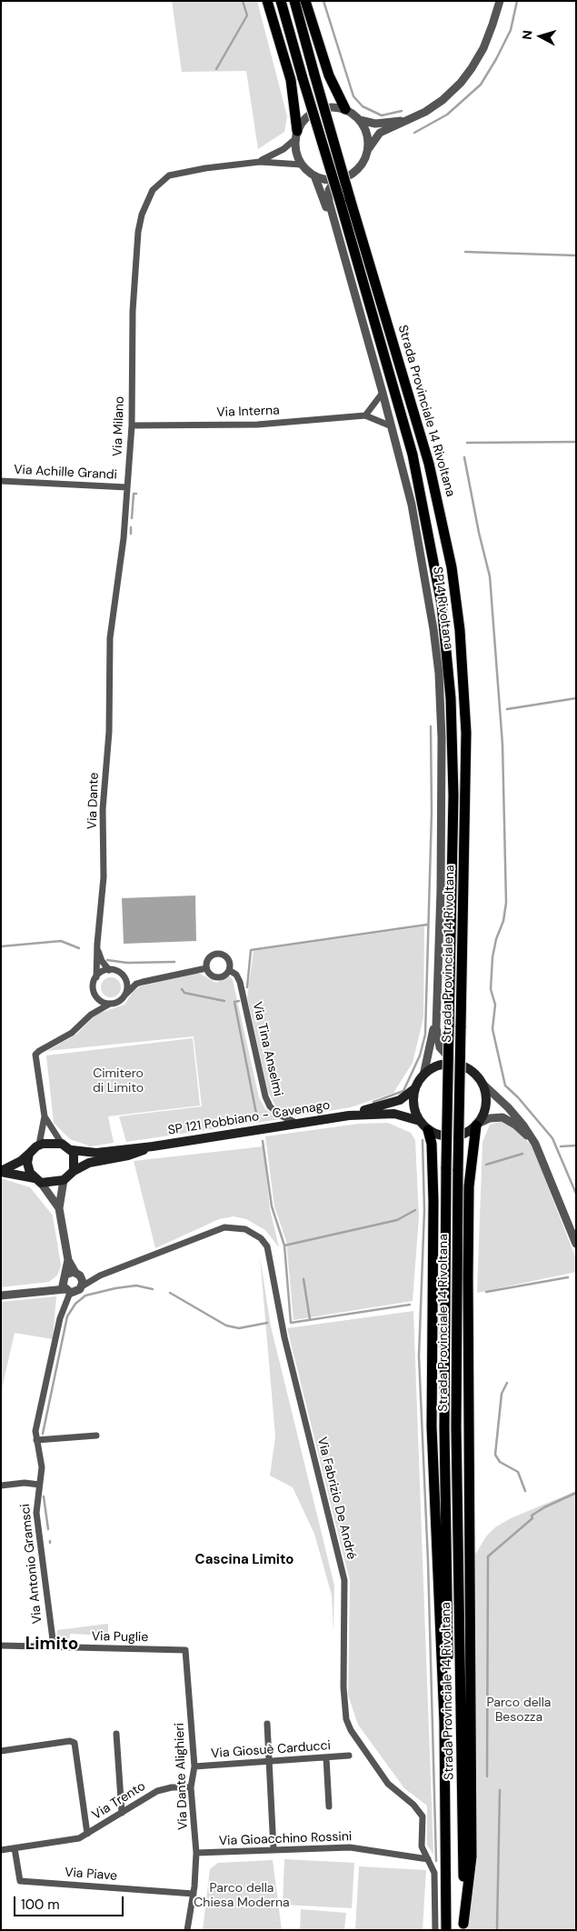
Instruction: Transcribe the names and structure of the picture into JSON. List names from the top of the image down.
{
  "streets": {
    "highway": ["Strada Provinciale 14 Rivoltana"],
    "main road": ["SP14 Rivoltana", "SP 121 Pobbiano - Cavenago"],
    "street": [
      "Via Interna",
      "Via Milano",
      "Via Achille Grandi",
      "Via Dante",
      "Via Tina Anselmi",
      "Via Fabrizio De André",
      "Via Antonio Gramsci",
      "Via Puglie",
      "Via Giosuè Carducci",
      "Via Dante Alighieri",
      "Via Trento",
      "Via Gioacchino Rossini",
      "Via Piave"
    ]
  },
  "crossings": [
    ["Via Interna", "Via Milano"],
    ["Via Interna", "SP14 Rivoltana"],
    ["Via Milano", "Via Achille Grandi"],
    ["Via Milano", "Via Dante"],
    ["SP14 Rivoltana", "SP 121 Pobbiano - Cavenago"],
    ["Via Tina Anselmi", "SP 121 Pobbiano - Cavenago"],
    ["Via Fabrizio De André", "Via Gioacchino Rossini"],
    ["Via Antonio Gramsci", "Via Puglie"],
    ["Via Puglie", "Via Dante Alighieri"],
    ["Via Giosuè Carducci", "Via Dante Alighieri"],
    ["Via Dante Alighieri", "Via Trento"],
    ["Via Dante Alighieri", "Via Gioacchino Rossini"],
    ["Via Dante Alighieri", "Via Piave"],
    ["Via Trento", "Via Piave"]
  ],
  "districts": ["Cascina Limito", "Limito"],
  "parks": ["Cimitero di Limito", "Parco della Besozza", "Parco della Chiesa Moderna"],
  "scale_bar": "100 m",
  "north": "left"
}
